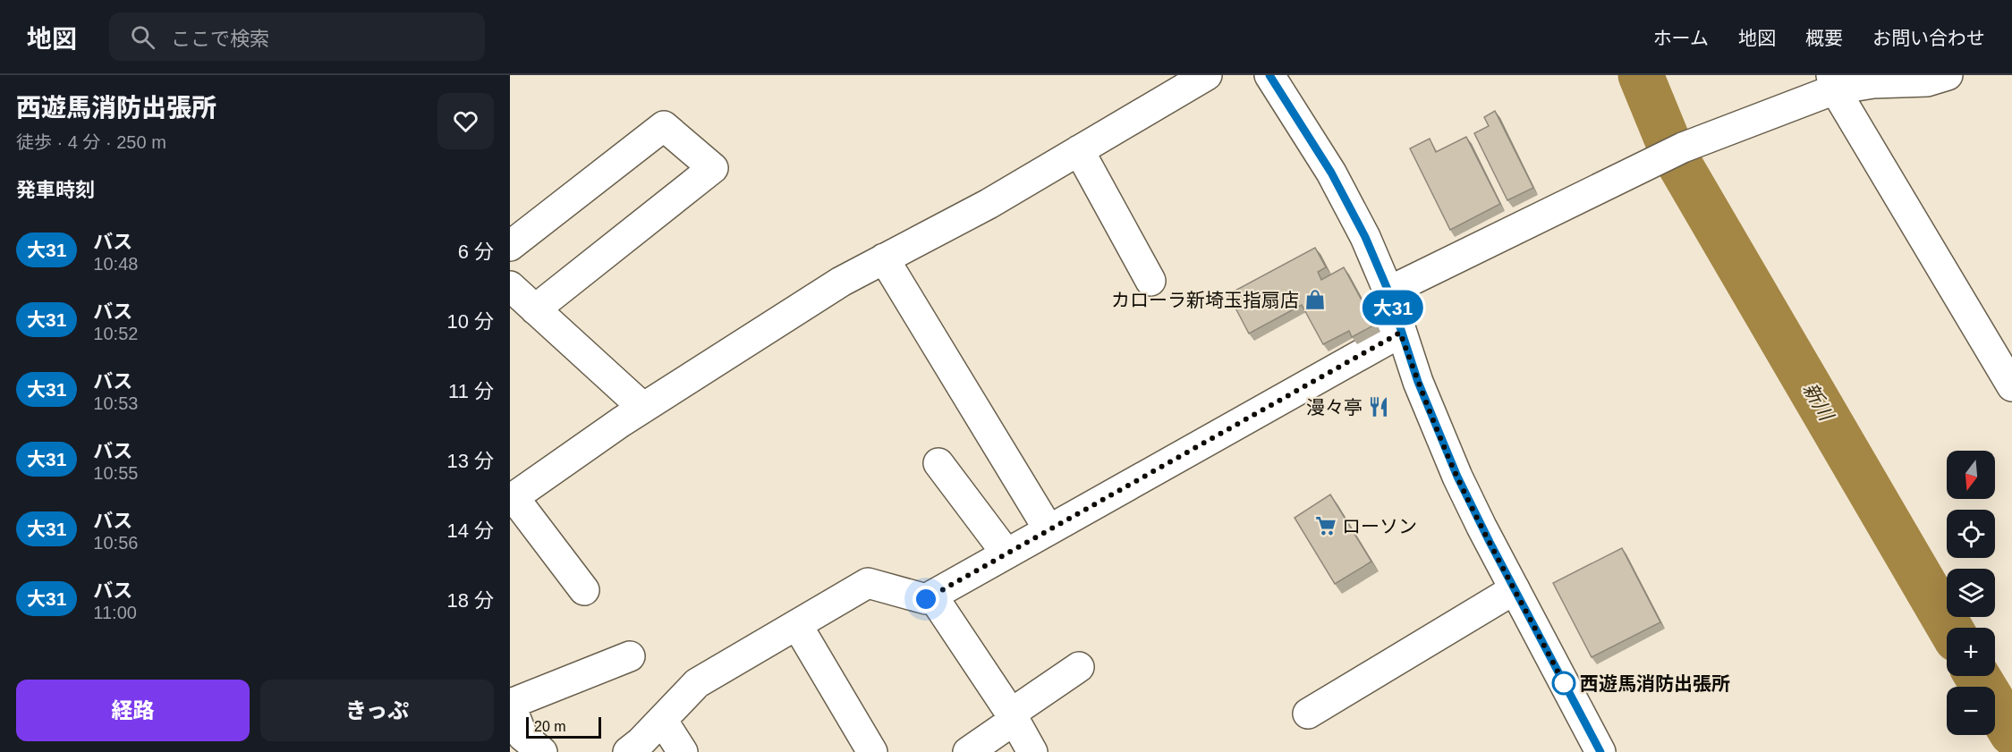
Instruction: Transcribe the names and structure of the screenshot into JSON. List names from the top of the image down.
{
  "water": ["新川"],
  "places": {
    "shop": ["カローラ新埼玉指扇店"],
    "restaurant": ["漫々亭"],
    "supermarket": ["ローソン"],
    "other": ["西遊馬消防出張所"]
  },
  "lines": ["bus line 大31"],
  "scale_bar": "20 m",
  "north": "bottom",
  "page": {
    "header": "地図",
    "search": "ここで検索",
    "nav": [
      "ホーム",
      "地図",
      "概要",
      "お問い合わせ"
    ],
    "heading": [
      ["西遊馬消防出張所", "徒歩 · 4 分 · 250 m"],
      "発車時刻"
    ],
    "on_map": "大31",
    "list": [
      {
        "mark": "大31",
        "name": "バス",
        "note": "10:48",
        "value": "6 分"
      },
      {
        "mark": "大31",
        "name": "バス",
        "note": "10:52",
        "value": "10 分"
      },
      {
        "mark": "大31",
        "name": "バス",
        "note": "10:53",
        "value": "11 分"
      },
      {
        "mark": "大31",
        "name": "バス",
        "note": "10:55",
        "value": "13 分"
      },
      {
        "mark": "大31",
        "name": "バス",
        "note": "10:56",
        "value": "14 分"
      },
      {
        "mark": "大31",
        "name": "バス",
        "note": "11:00",
        "value": "18 分"
      }
    ],
    "map_buttons": ["+", "−"],
    "buttons": ["経路", "きっぷ"],
    "scale": "20 m"
  }
}
